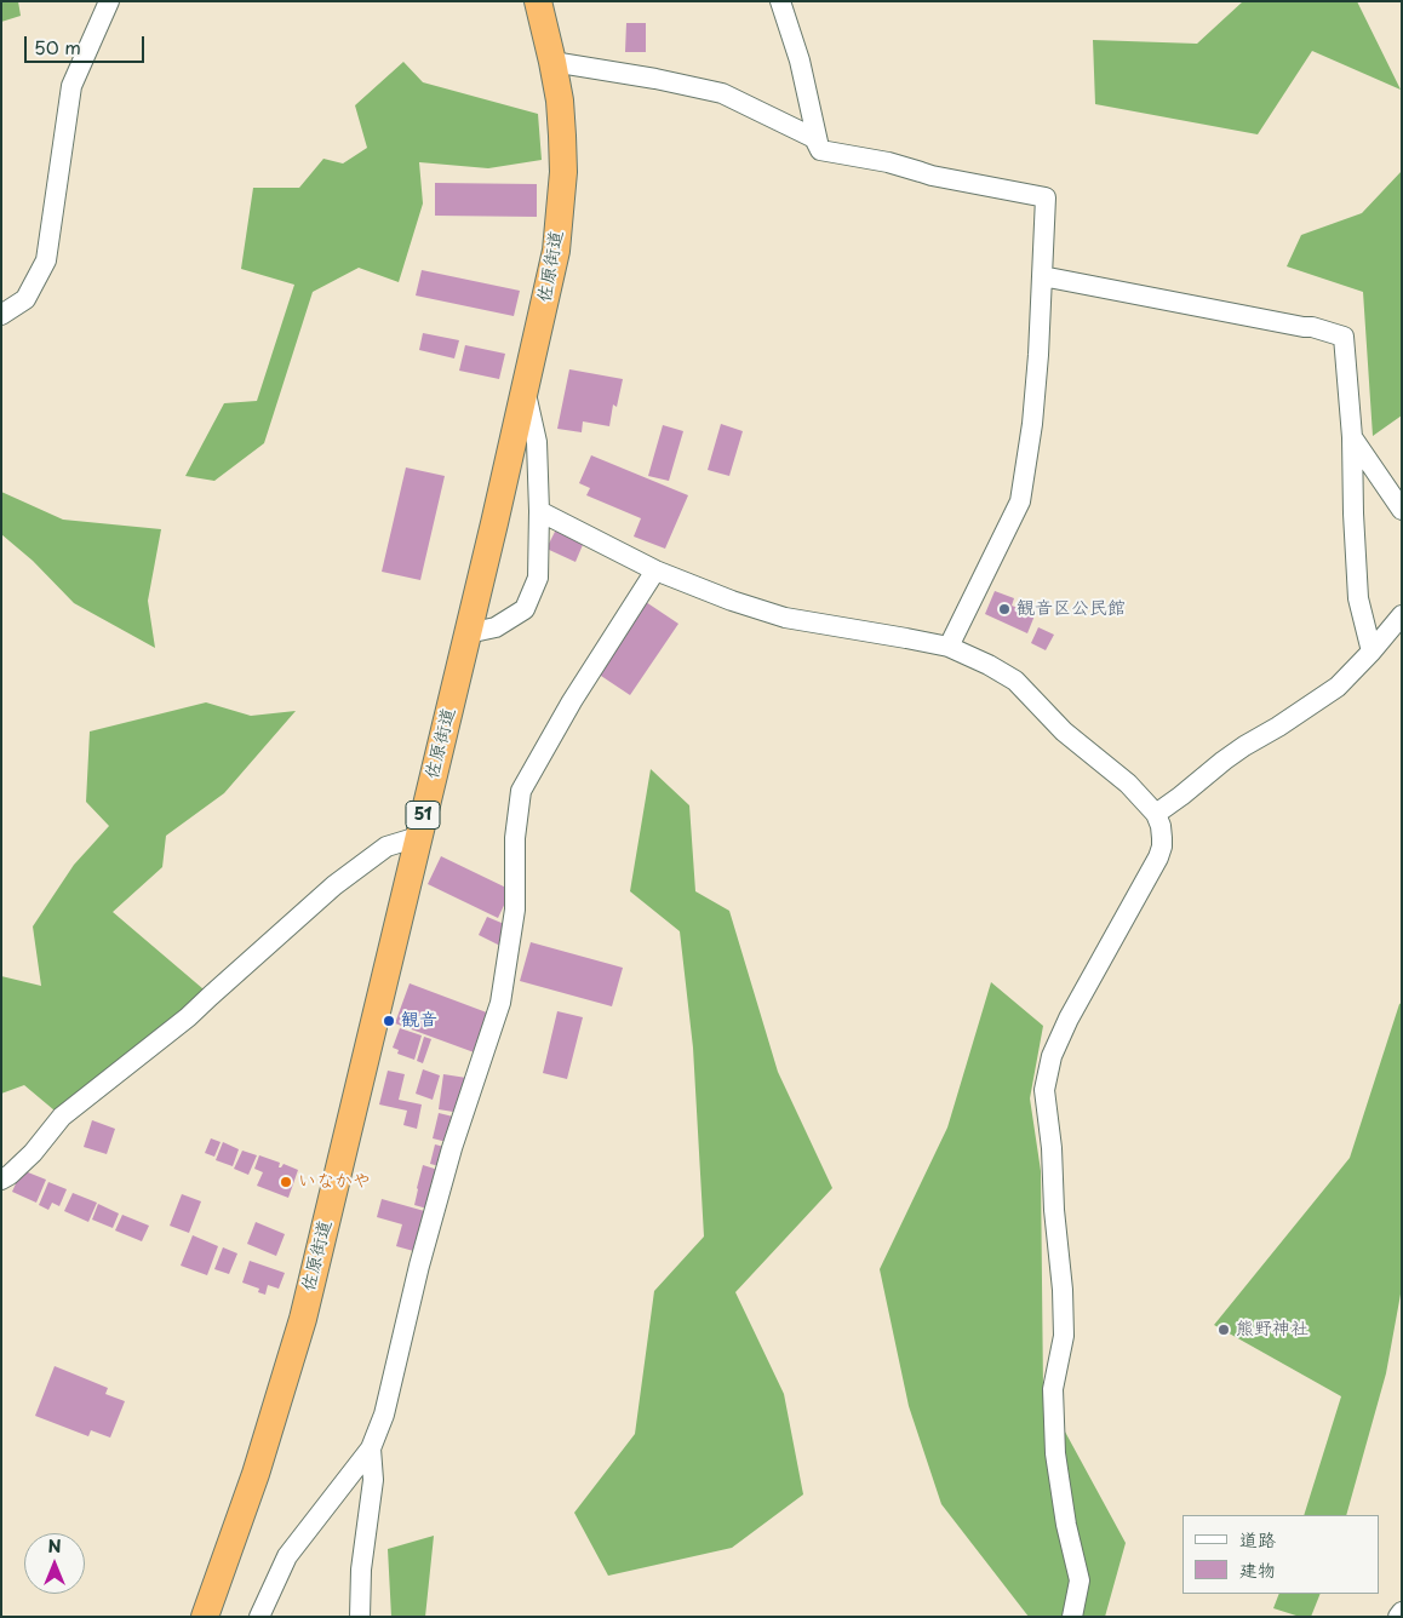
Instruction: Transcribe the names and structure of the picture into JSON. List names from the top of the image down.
{
  "streets": {
    "highway": ["佐原街道", "51"]
  },
  "places": [
    "観音区公民館",
    "観音",
    "いなかや",
    "熊野神社"
  ],
  "legend": ["道路", "建物"],
  "scale_bar": "50 m",
  "north": "top"
}
